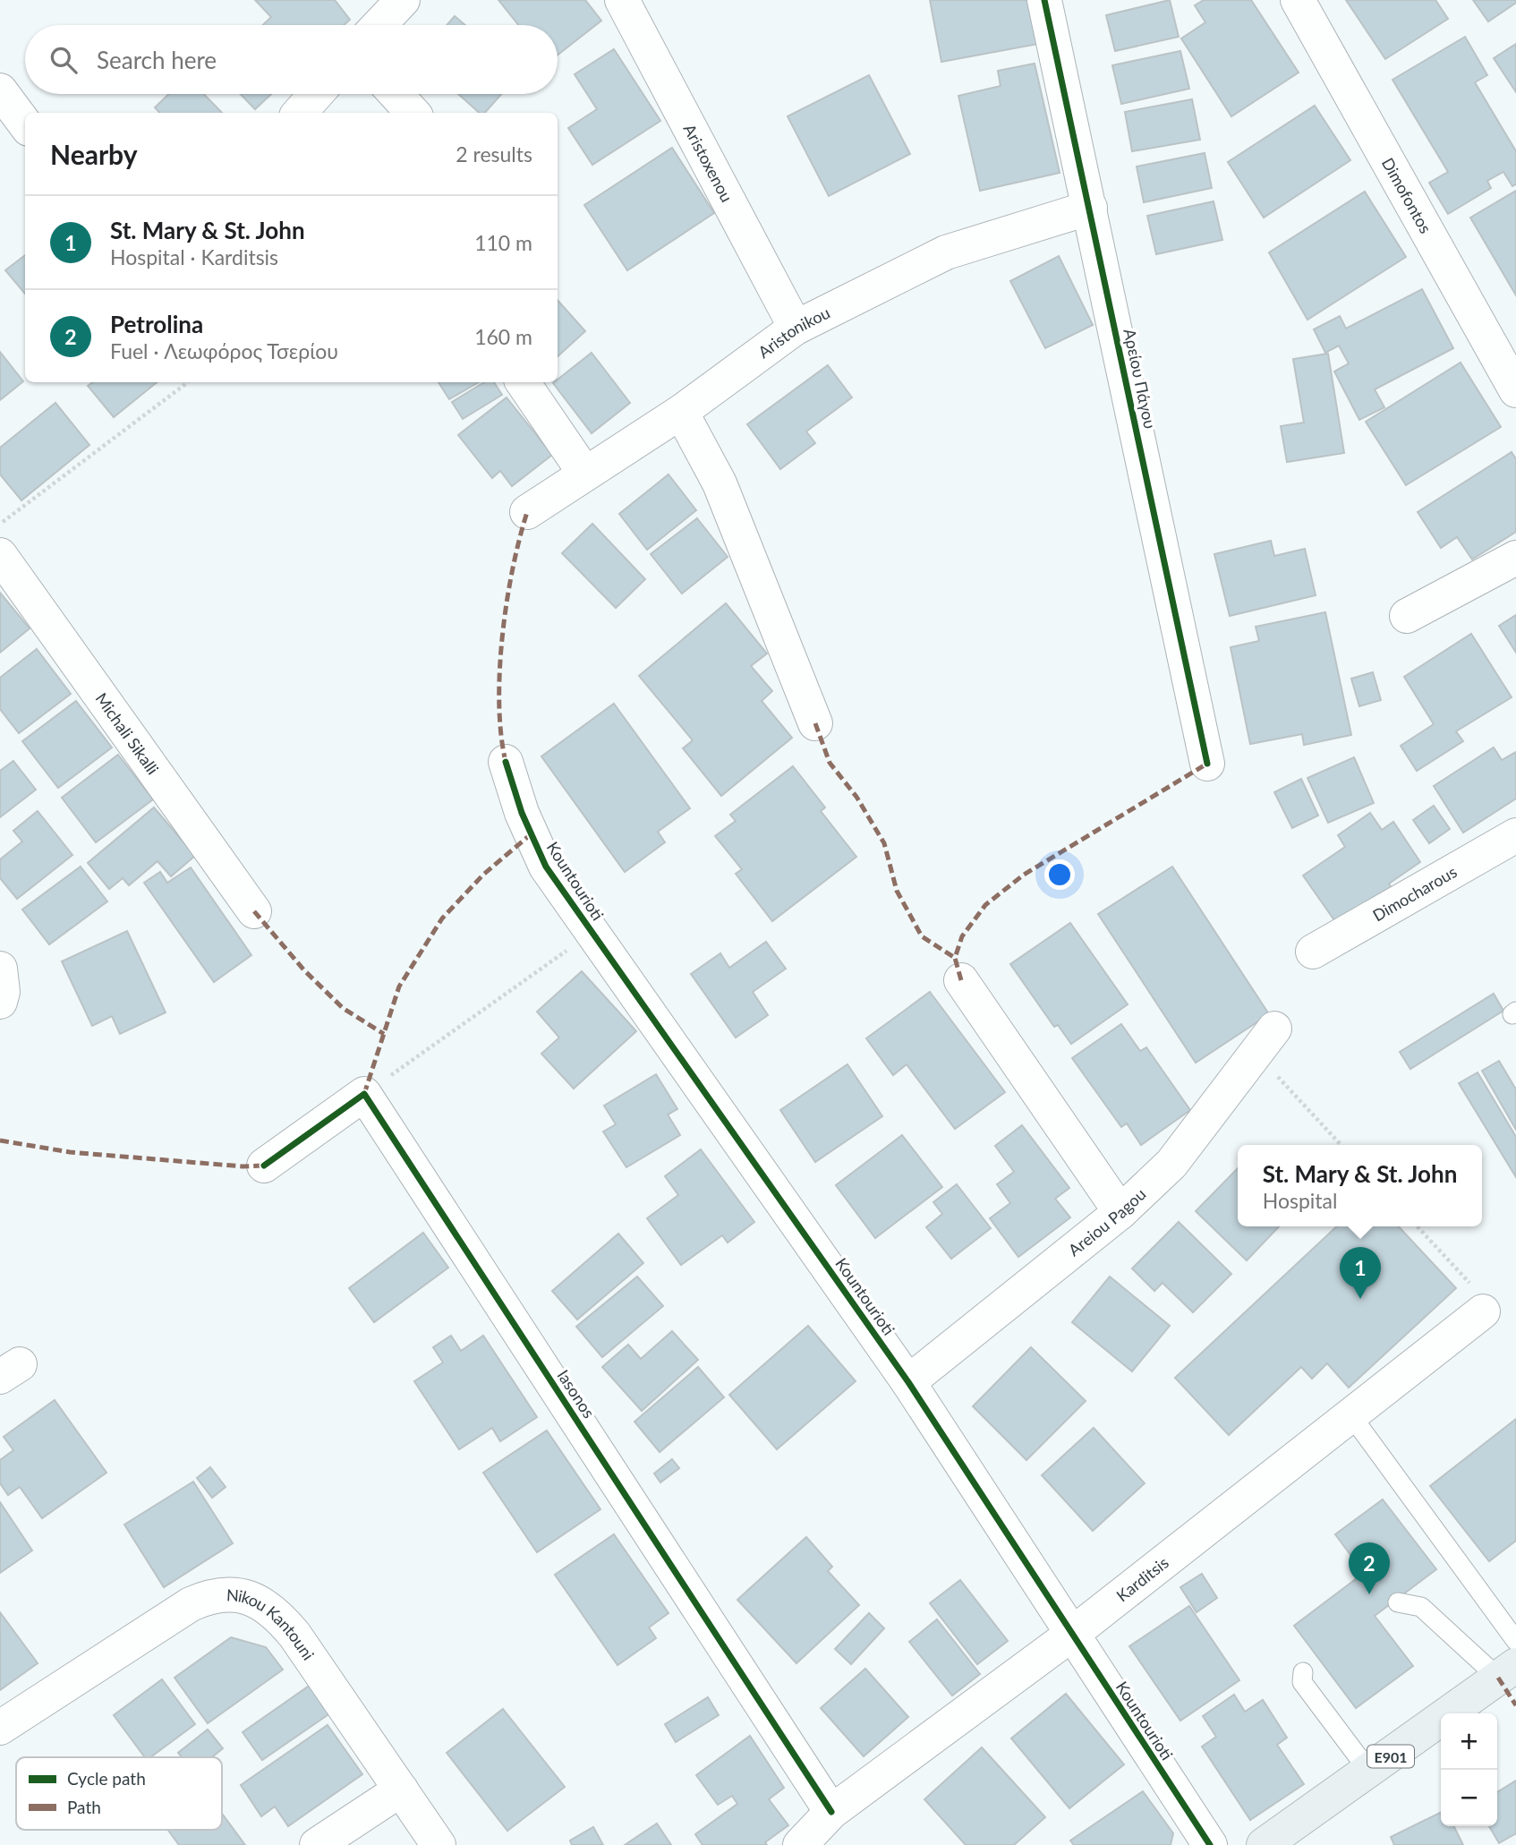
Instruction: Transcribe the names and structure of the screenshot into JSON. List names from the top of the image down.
{
  "streets": {
    "main road": ["E901"],
    "street": [
      "Aristoxenou",
      "Dimofontos",
      "Aristonikou",
      "Αρείου Πάγου",
      "Michali Sikalli",
      "Kountourioti",
      "Dimocharous",
      "Areiou Pagou",
      "Iasonos",
      "Karditsis",
      "Nikou Kantouni"
    ]
  },
  "crossings": [
    ["Aristoxenou", "Aristonikou"],
    ["Aristonikou", "Αρείου Πάγου"],
    ["Kountourioti", "Areiou Pagou"],
    ["Kountourioti", "Karditsis"],
    ["Iasonos", "Karditsis"]
  ],
  "legend": ["Cycle path", "Path"],
  "page": {
    "search": "Search here",
    "heading": ["Nearby", "2 results"],
    "list": [
      {
        "mark": "1",
        "name": "St. Mary & St. John",
        "note": "Hospital · Karditsis",
        "value": "110 m"
      },
      {
        "mark": "2",
        "name": "Petrolina",
        "note": "Fuel · Λεωφόρος Τσερίου",
        "value": "160 m"
      }
    ],
    "popup": ["St. Mary & St. John", "Hospital"],
    "pins": ["1", "2"],
    "map_buttons": ["+", "−"]
  }
}
